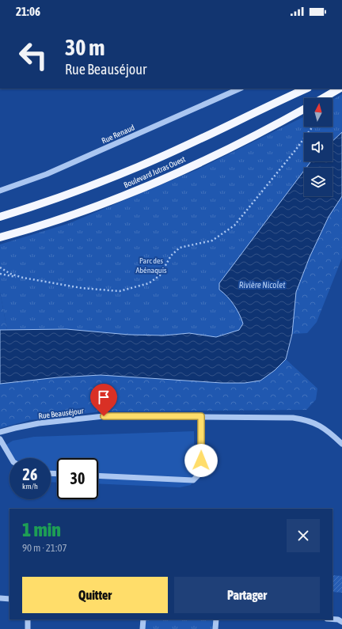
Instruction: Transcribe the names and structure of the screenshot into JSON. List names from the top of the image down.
{
  "streets": {
    "main road": ["Boulevard Jutras Ouest"],
    "street": ["Rue Renaud", "Rue Beauséjour"]
  },
  "water": ["Rivière Nicolet"],
  "parks": ["Parc des Abénaquis"],
  "north": "top",
  "page": {
    "status": "21:06",
    "turn": ["30 m", "Rue Beauséjour"],
    "speed": "26 km/h",
    "limit": "30",
    "heading": ["1 min", "90 m · 21:07"],
    "buttons": ["Quitter", "Partager"]
  }
}
